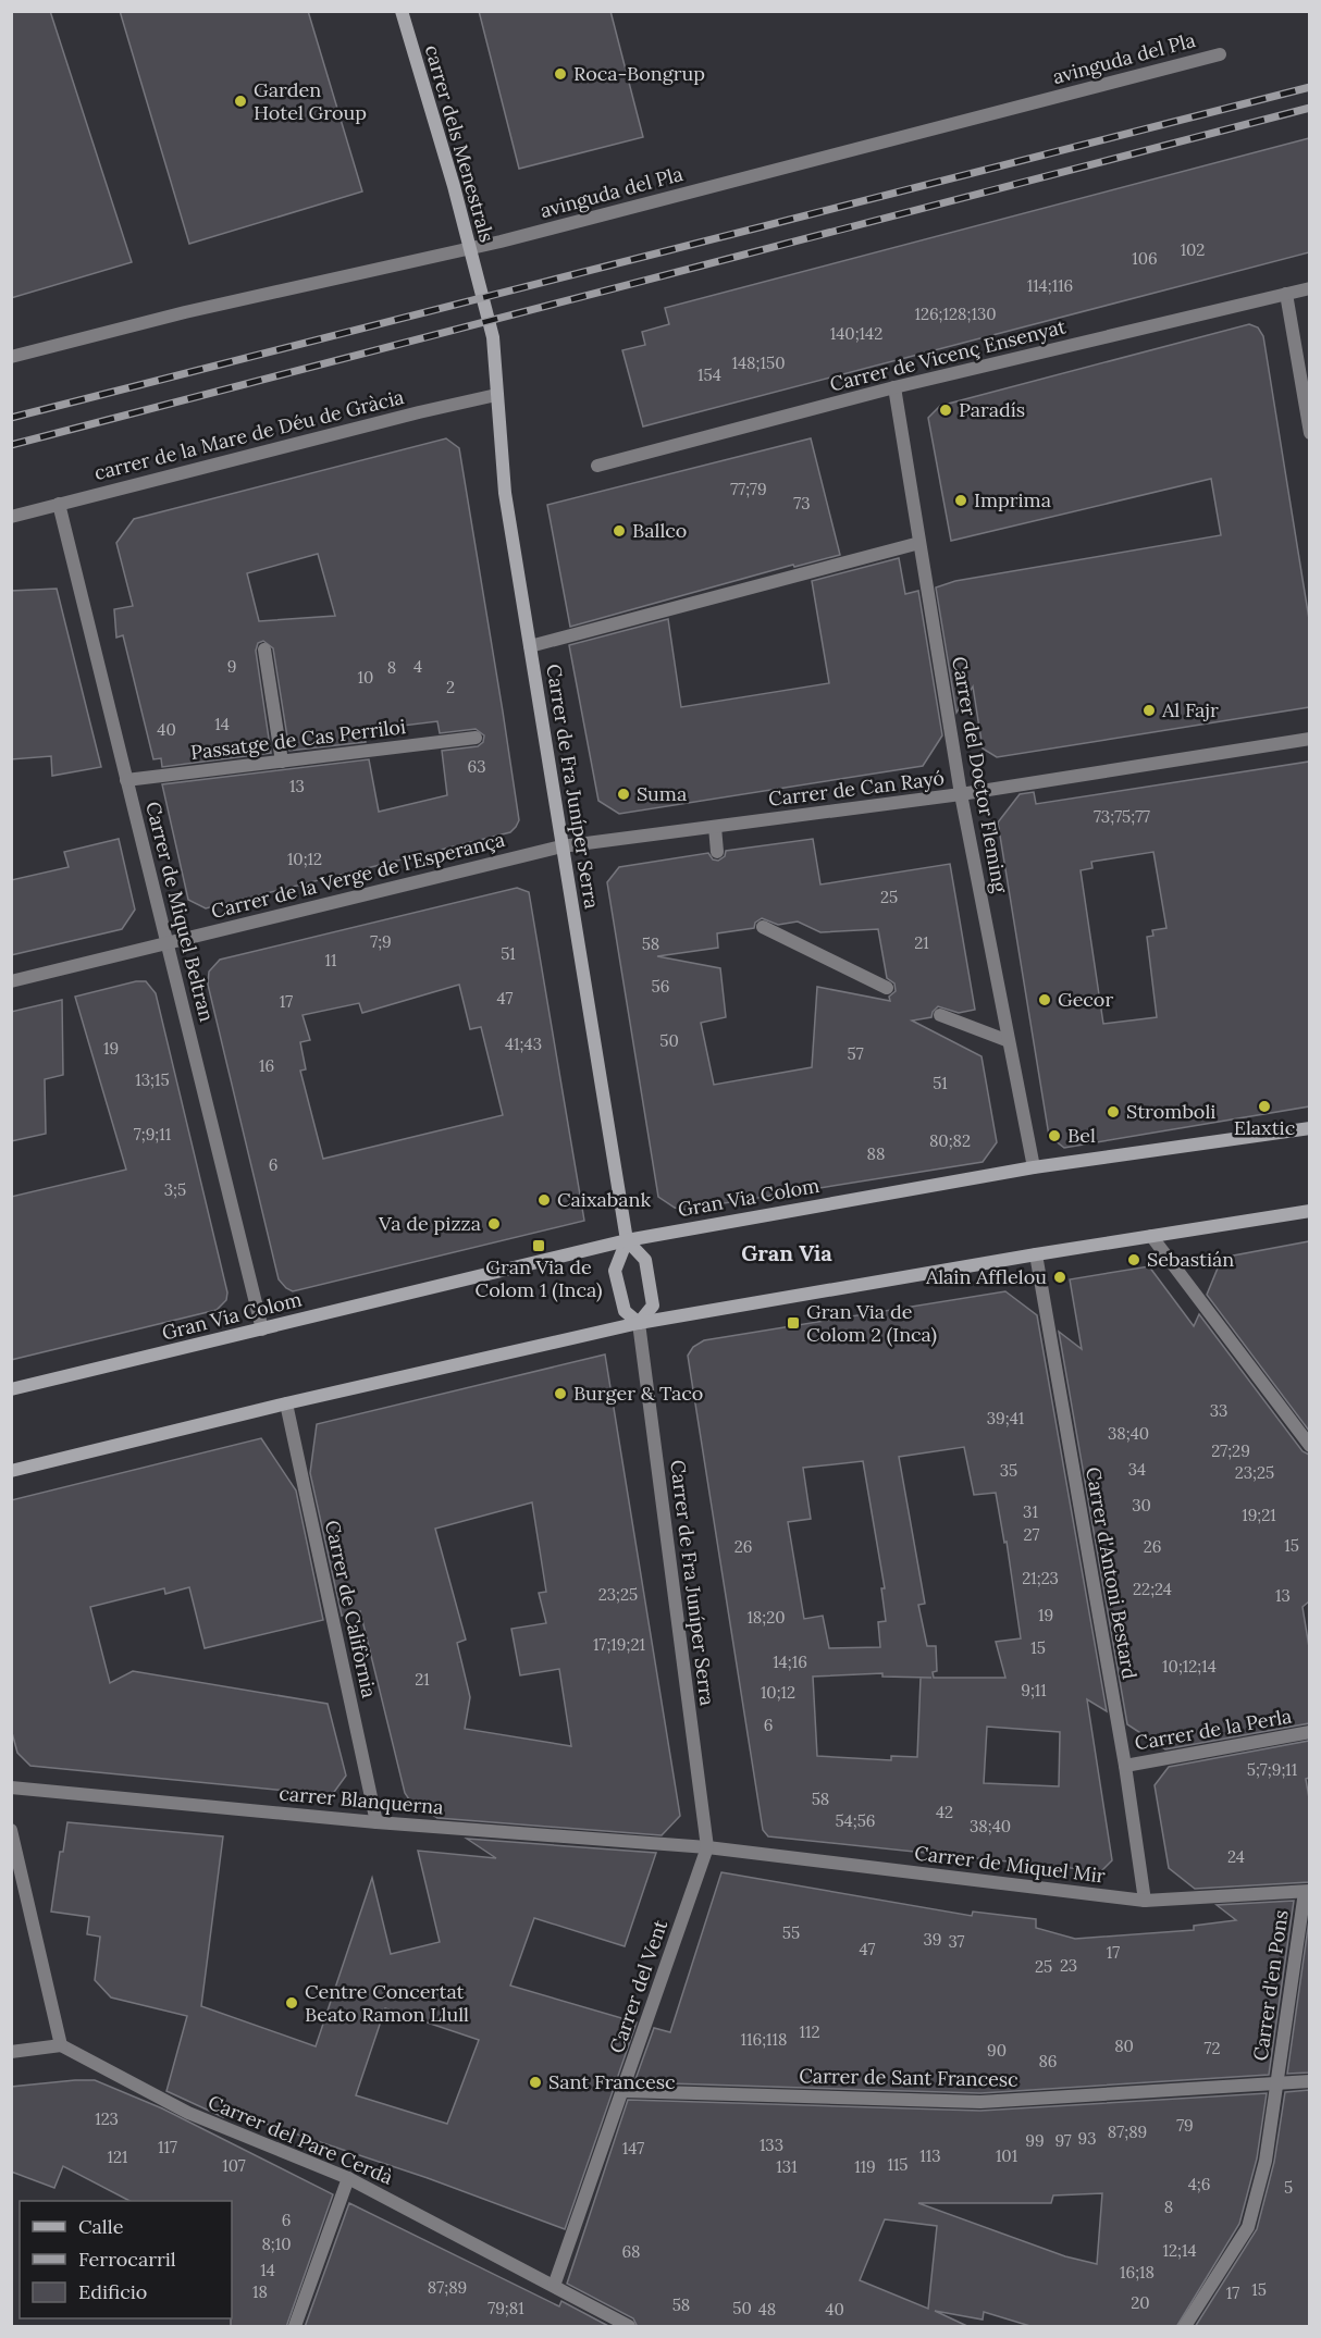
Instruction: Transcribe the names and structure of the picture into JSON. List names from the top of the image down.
{
  "streets": {
    "main road": ["carrer dels Menestrals", "Carrer de Fra Juníper Serra", "Gran Via Colom"],
    "street": [
      "avinguda del Pla",
      "Carrer de Vicenç Ensenyat",
      "carrer de la Mare de Déu de Gràcia",
      "Passatge de Cas Perriloi",
      "Carrer del Doctor Fleming",
      "Carrer de Can Rayó",
      "Carrer de la Verge de l'Esperança",
      "Carrer de Miquel Beltran",
      "Carrer d'Antoni Bestard",
      "Carrer de Califòrnia",
      "Carrer de la Perla",
      "carrer Blanquerna",
      "Carrer de Miquel Mir",
      "Carrer d'en Pons",
      "Carrer del Vent",
      "Carrer de Sant Francesc",
      "Carrer del Pare Cerdà"
    ]
  },
  "crossings": [
    ["avinguda del Pla", "carrer dels Menestrals"],
    ["carrer dels Menestrals", "Carrer de Fra Juníper Serra"],
    ["Carrer de Vicenç Ensenyat", "Carrer del Doctor Fleming"],
    ["carrer de la Mare de Déu de Gràcia", "Carrer de Fra Juníper Serra"],
    ["carrer de la Mare de Déu de Gràcia", "Carrer de Miquel Beltran"],
    ["Passatge de Cas Perriloi", "Carrer de Miquel Beltran"],
    ["Carrer del Doctor Fleming", "Carrer de Can Rayó"],
    ["Carrer del Doctor Fleming", "Gran Via Colom"],
    ["Carrer de Fra Juníper Serra", "Carrer de Can Rayó"],
    ["Carrer de Fra Juníper Serra", "Carrer de la Verge de l'Esperança"],
    ["Carrer de Fra Juníper Serra", "Gran Via Colom"],
    ["Carrer de Fra Juníper Serra", "carrer Blanquerna"],
    ["Carrer de Fra Juníper Serra", "Carrer de Miquel Mir"],
    ["Carrer de Fra Juníper Serra", "Carrer del Vent"],
    ["Carrer de Can Rayó", "Carrer de la Verge de l'Esperança"],
    ["Carrer de la Verge de l'Esperança", "Carrer de Miquel Beltran"],
    ["Carrer de Miquel Beltran", "Gran Via Colom"],
    ["Carrer d'Antoni Bestard", "Carrer de la Perla"],
    ["Carrer d'Antoni Bestard", "Carrer de Miquel Mir"],
    ["Carrer de Califòrnia", "carrer Blanquerna"],
    ["carrer Blanquerna", "Carrer de Miquel Mir"],
    ["carrer Blanquerna", "Carrer del Vent"],
    ["Carrer de Miquel Mir", "Carrer d'en Pons"],
    ["Carrer de Miquel Mir", "Carrer del Vent"],
    ["Carrer d'en Pons", "Carrer de Sant Francesc"],
    ["Carrer del Vent", "Carrer de Sant Francesc"],
    ["Carrer del Vent", "Carrer del Pare Cerdà"]
  ],
  "districts": ["Gran Via"],
  "places": {
    "other": [
      "Roca-Bongrup",
      "Garden Hotel Group",
      "Paradís",
      "Imprima",
      "Ballco",
      "Al Fajr",
      "Suma",
      "Gecor",
      "Elaxtic",
      "Stromboli",
      "Bel",
      "Caixabank",
      "Va de pizza",
      "Sebastián",
      "Alain Afflelou",
      "Burger & Taco",
      "Centre Concertat Beato Ramon Llull",
      "Sant Francesc"
    ],
    "transit": ["Gran Via de Colom 1 (Inca)", "Gran Via de Colom 2 (Inca)"]
  },
  "house_numbers": [
    "102",
    "106",
    "114;116",
    "126;128;130",
    "140;142",
    "148;150",
    "154",
    "77;79",
    "73",
    "9",
    "4",
    "8",
    "10",
    "2",
    "14",
    "40",
    "63",
    "13",
    "73;75;77",
    "10;12",
    "25",
    "7;9",
    "21",
    "58",
    "51",
    "11",
    "56",
    "47",
    "17",
    "50",
    "41;43",
    "19",
    "57",
    "16",
    "13;15",
    "51",
    "7;9;11",
    "80;82",
    "88",
    "6",
    "3;5",
    "33",
    "39;41",
    "38;40",
    "27;29",
    "34",
    "35",
    "23;25",
    "30",
    "31",
    "19;21",
    "27",
    "15",
    "26",
    "26",
    "21;23",
    "22;24",
    "23;25",
    "13",
    "19",
    "18;20",
    "17;19;21",
    "15",
    "14;16",
    "10;12;14",
    "21",
    "9;11",
    "10;12",
    "6",
    "5;7;9;11",
    "58",
    "42",
    "54;56",
    "38;40",
    "24",
    "55",
    "39",
    "37",
    "47",
    "17",
    "23",
    "25",
    "112",
    "116;118",
    "80",
    "72",
    "90",
    "86",
    "123",
    "79",
    "87;89",
    "93",
    "99",
    "97",
    "133",
    "117",
    "147",
    "113",
    "101",
    "121",
    "115",
    "107",
    "131",
    "119",
    "4;6",
    "5",
    "8",
    "6",
    "8;10",
    "12;14",
    "68",
    "14",
    "16;18",
    "87;89",
    "15",
    "18",
    "17",
    "20",
    "58",
    "79;81",
    "50",
    "48",
    "40"
  ],
  "legend": ["Calle", "Ferrocarril", "Edificio"]
}
